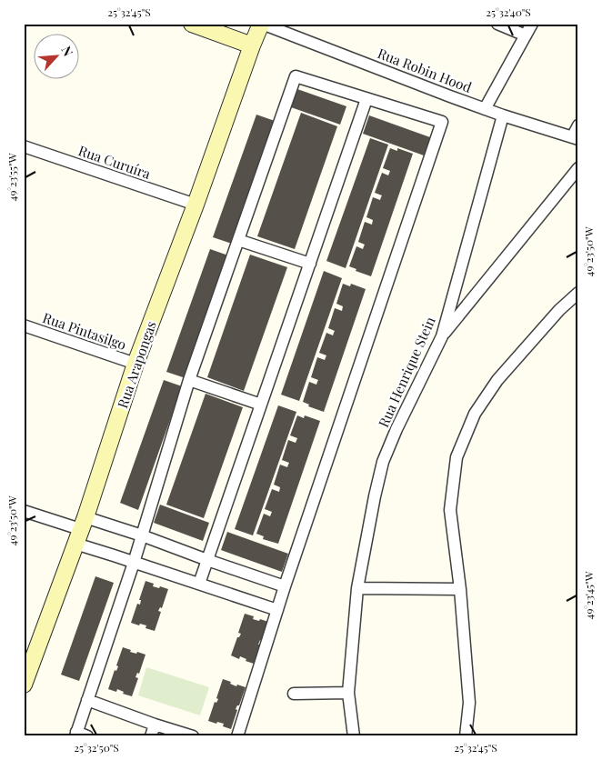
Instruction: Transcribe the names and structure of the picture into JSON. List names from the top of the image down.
{
  "streets": {
    "street": [
      "Rua Robin Hood",
      "Rua Curuíra",
      "Rua Pintasilgo",
      "Rua Arapongas",
      "Rua Henrique Stein"
    ]
  },
  "crossings": [
    ["Rua Robin Hood", "Rua Arapongas"],
    ["Rua Robin Hood", "Rua Henrique Stein"],
    ["Rua Curuíra", "Rua Arapongas"],
    ["Rua Pintasilgo", "Rua Arapongas"]
  ],
  "north": "top right",
  "coordinates": [
    "25°32'45\"S",
    "25°32'40\"S",
    "49°23'55\"W",
    "49°23'50\"W",
    "49°23'45\"W",
    "25°32'50\"S"
  ]
}
